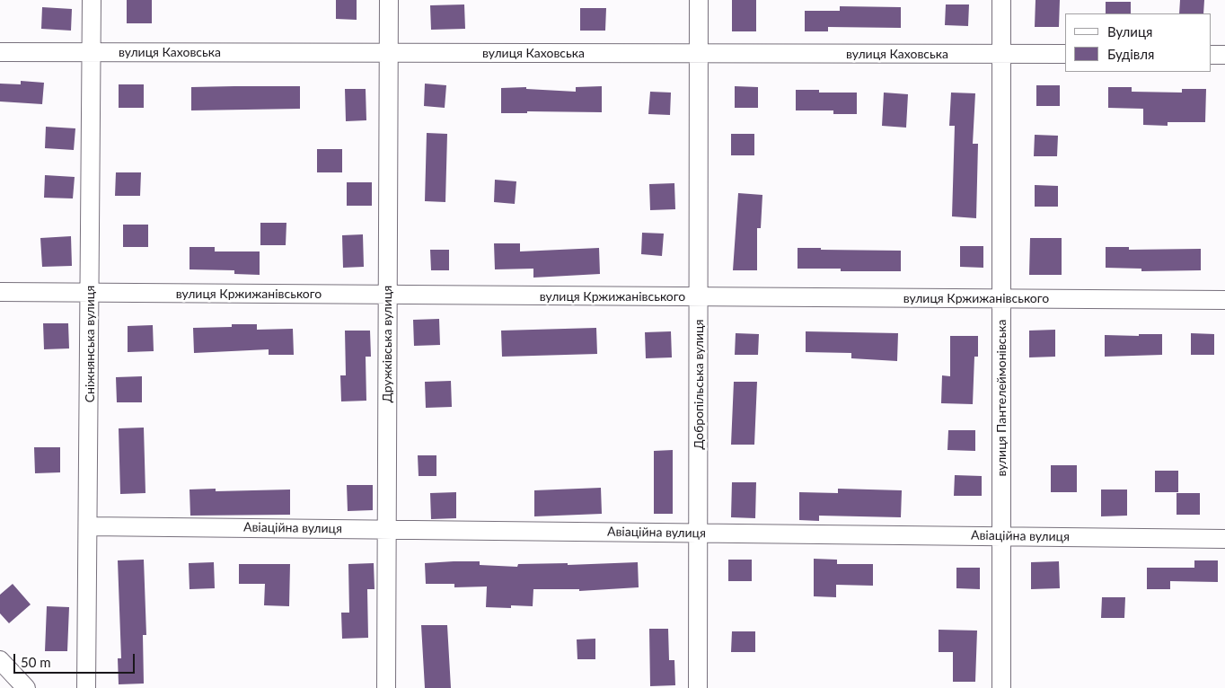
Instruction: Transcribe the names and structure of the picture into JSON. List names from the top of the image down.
{
  "streets": {
    "street": [
      "вулиця Каховська",
      "вулиця Кржижанівського",
      "Сніжнянська вулиця",
      "Дружківська вулиця",
      "Добропільська вулиця",
      "вулиця Пантелеймонівська",
      "Авіаційна вулиця"
    ]
  },
  "crossings": [
    ["вулиця Каховська", "Сніжнянська вулиця"],
    ["вулиця Каховська", "Дружківська вулиця"],
    ["вулиця Каховська", "Добропільська вулиця"],
    ["вулиця Каховська", "вулиця Пантелеймонівська"],
    ["вулиця Кржижанівського", "Сніжнянська вулиця"],
    ["вулиця Кржижанівського", "Дружківська вулиця"],
    ["вулиця Кржижанівського", "Добропільська вулиця"],
    ["вулиця Кржижанівського", "вулиця Пантелеймонівська"],
    ["Сніжнянська вулиця", "Авіаційна вулиця"],
    ["Дружківська вулиця", "Авіаційна вулиця"],
    ["Добропільська вулиця", "Авіаційна вулиця"],
    ["вулиця Пантелеймонівська", "Авіаційна вулиця"]
  ],
  "legend": ["Вулиця", "Будівля"],
  "scale_bar": "50 m"
}
